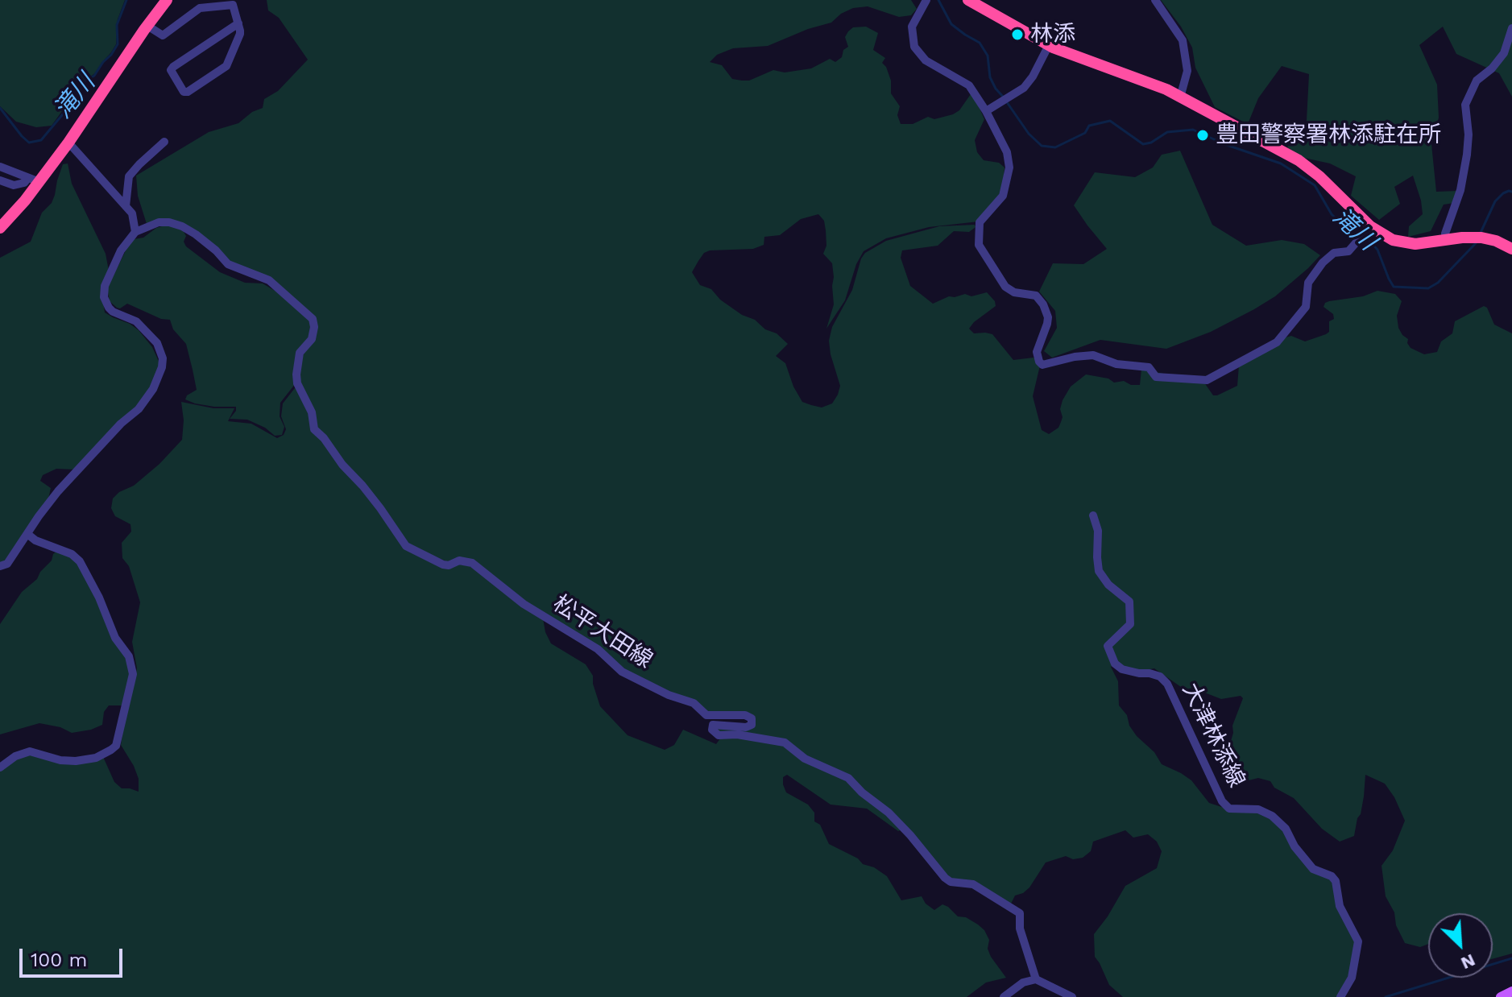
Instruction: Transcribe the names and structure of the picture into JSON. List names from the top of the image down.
{
  "streets": {
    "street": ["松平大田線", "大津林添線"]
  },
  "water": ["滝川"],
  "places": ["林添", "豊田警察署林添駐在所"],
  "scale_bar": "100 m",
  "north": "bottom right"
}
